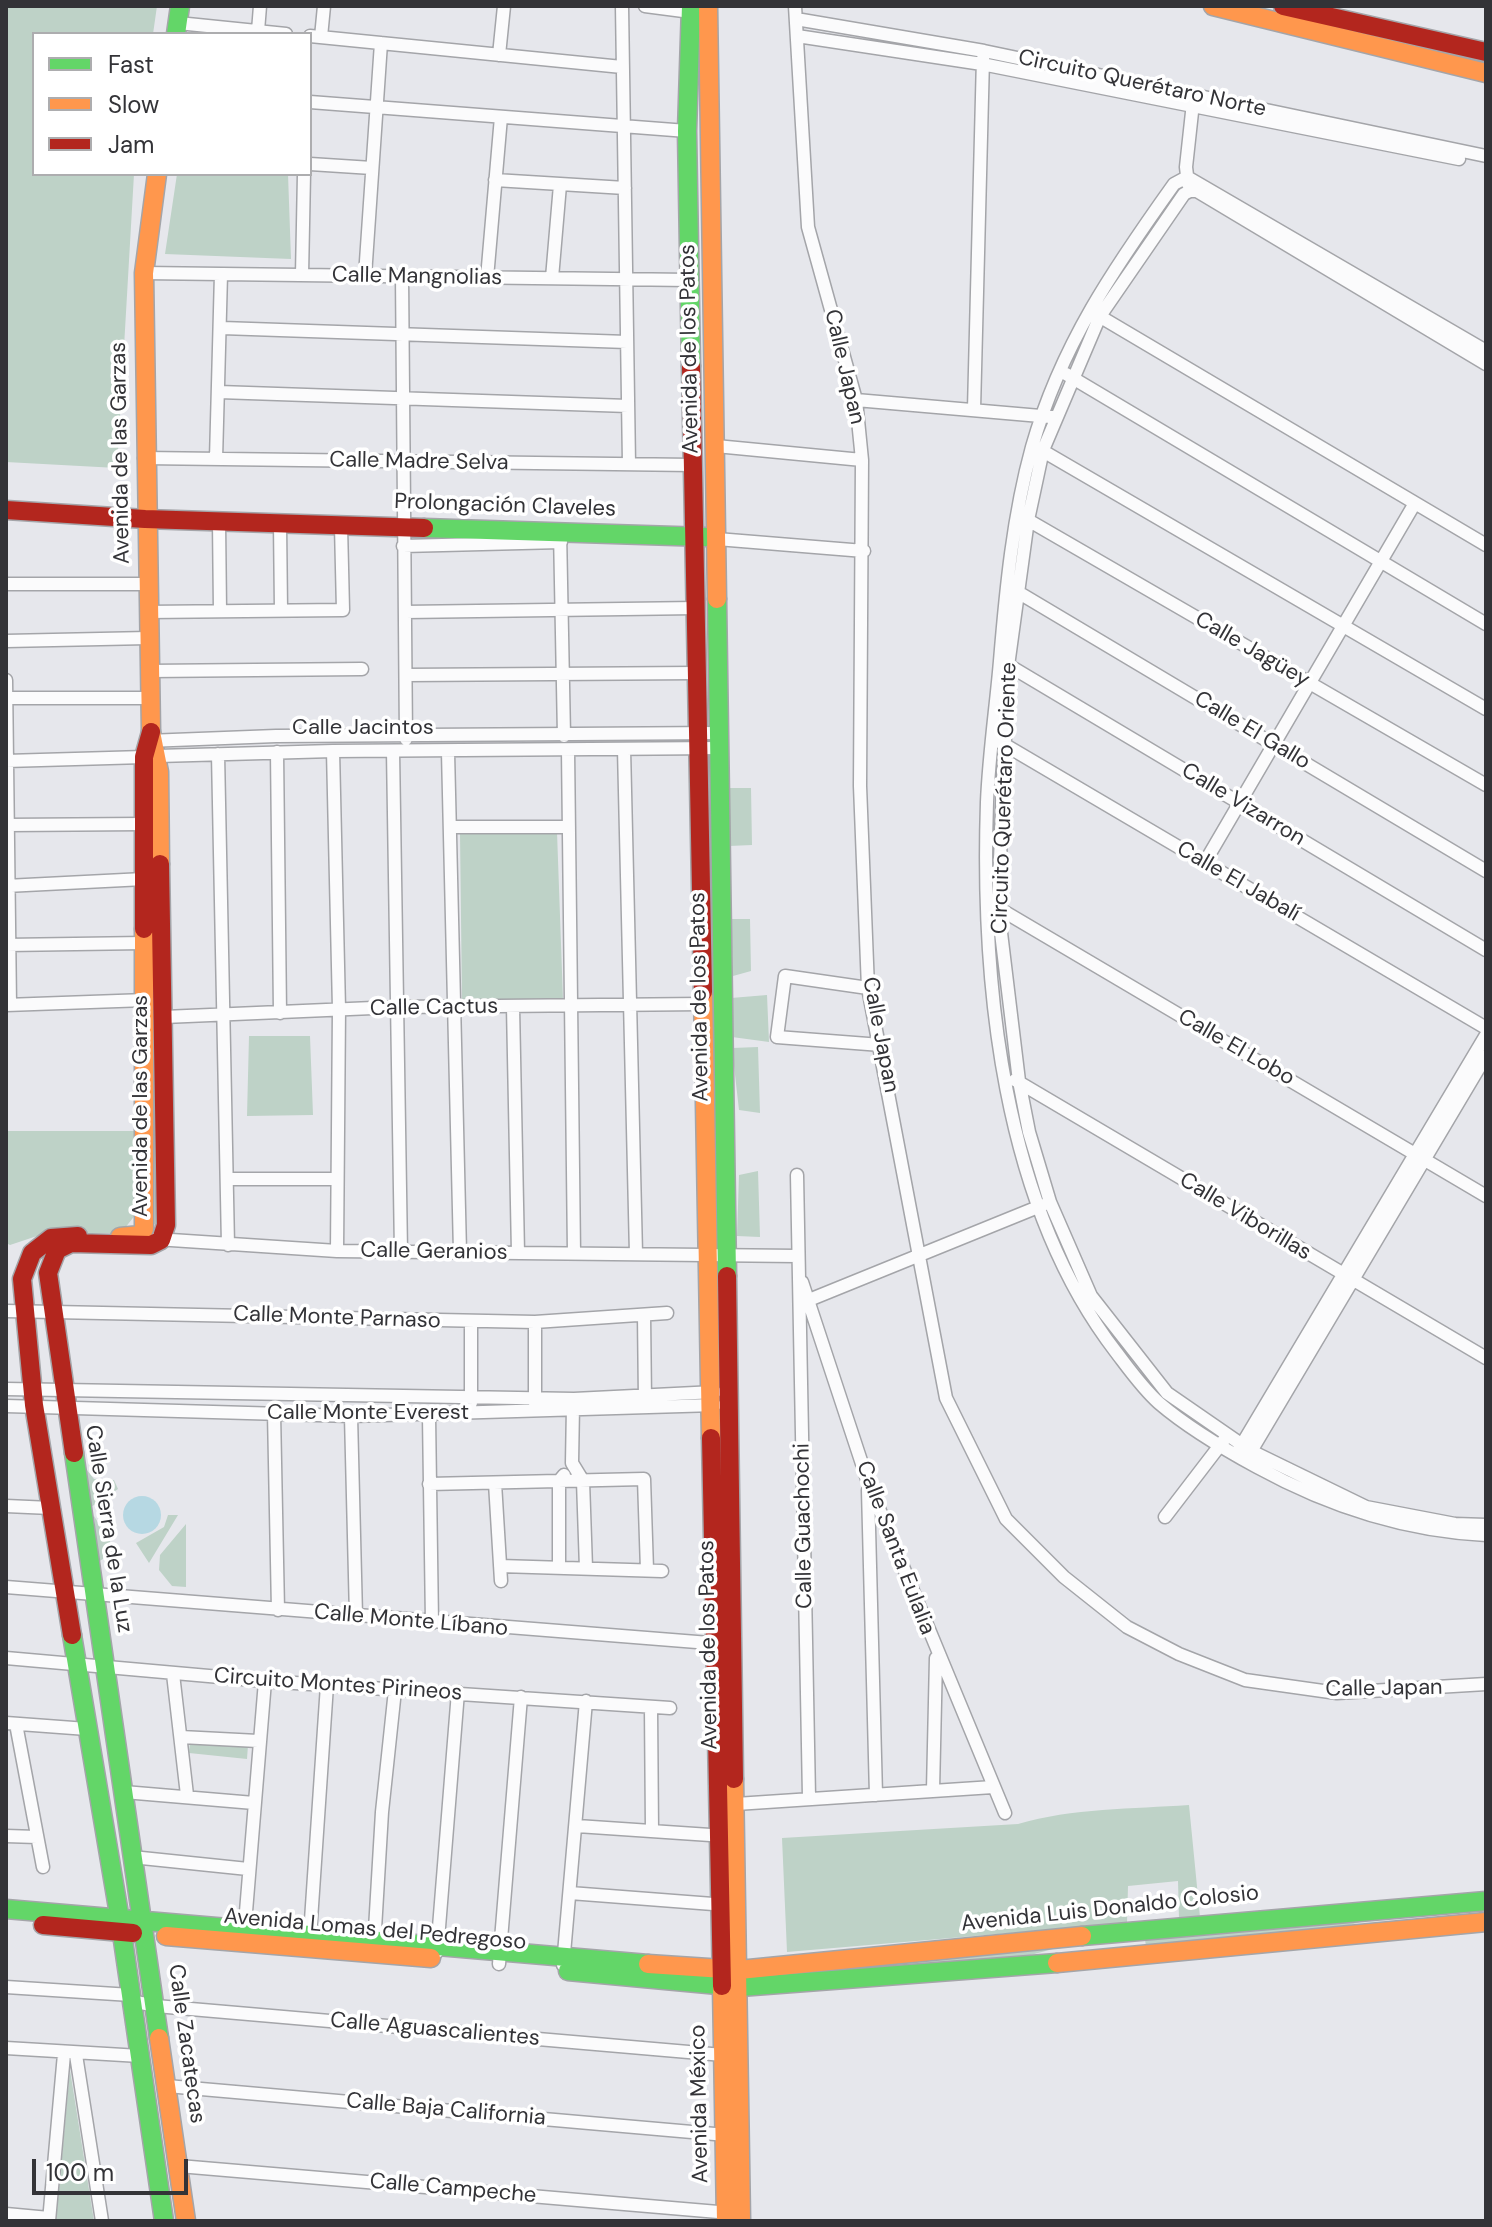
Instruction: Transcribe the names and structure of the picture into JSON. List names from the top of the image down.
{
  "streets": {
    "street": [
      "Circuito Querétaro Norte",
      "Calle Mangnolias",
      "Avenida de los Patos",
      "Calle Japan",
      "Avenida de las Garzas",
      "Calle Madre Selva",
      "Prolongación Claveles",
      "Calle Jagüey",
      "Calle Jacintos",
      "Calle El Gallo",
      "Circuito Querétaro Oriente",
      "Calle Vizarron",
      "Calle El Jabalí",
      "Calle Cactus",
      "Calle El Lobo",
      "Calle Viborillas",
      "Calle Geranios",
      "Calle Monte Parnaso",
      "Calle Monte Everest",
      "Calle Guachochi",
      "Calle Sierra de la Luz",
      "Calle Santa Eulalia",
      "Calle Monte Líbano",
      "Circuito Montes Pirineos",
      "Avenida Luis Donaldo Colosio",
      "Avenida Lomas del Pedregoso",
      "Calle Aguascalientes",
      "Calle Zacatecas",
      "Avenida México",
      "Calle Baja California",
      "Calle Campeche"
    ]
  },
  "crossings": [
    ["Circuito Querétaro Norte", "Calle Japan"],
    ["Calle Mangnolias", "Avenida de los Patos"],
    ["Calle Mangnolias", "Avenida de las Garzas"],
    ["Avenida de los Patos", "Calle Madre Selva"],
    ["Avenida de los Patos", "Prolongación Claveles"],
    ["Avenida de los Patos", "Calle Jacintos"],
    ["Avenida de los Patos", "Calle Cactus"],
    ["Avenida de los Patos", "Calle Geranios"],
    ["Avenida de los Patos", "Calle Monte Everest"],
    ["Avenida de los Patos", "Calle Monte Líbano"],
    ["Avenida de los Patos", "Avenida Luis Donaldo Colosio"],
    ["Avenida de los Patos", "Avenida Lomas del Pedregoso"],
    ["Avenida de los Patos", "Avenida México"],
    ["Calle Japan", "Prolongación Claveles"],
    ["Avenida de las Garzas", "Calle Madre Selva"],
    ["Avenida de las Garzas", "Prolongación Claveles"],
    ["Avenida de las Garzas", "Calle Jacintos"],
    ["Avenida de las Garzas", "Calle Cactus"],
    ["Avenida de las Garzas", "Calle Geranios"],
    ["Avenida de las Garzas", "Calle Sierra de la Luz"],
    ["Calle Jagüey", "Circuito Querétaro Oriente"],
    ["Calle El Gallo", "Circuito Querétaro Oriente"],
    ["Circuito Querétaro Oriente", "Calle Vizarron"],
    ["Circuito Querétaro Oriente", "Calle El Jabalí"],
    ["Circuito Querétaro Oriente", "Calle El Lobo"],
    ["Circuito Querétaro Oriente", "Calle Viborillas"],
    ["Calle Geranios", "Calle Sierra de la Luz"],
    ["Calle Geranios", "Calle Santa Eulalia"],
    ["Calle Monte Parnaso", "Calle Sierra de la Luz"],
    ["Calle Monte Everest", "Calle Sierra de la Luz"],
    ["Calle Guachochi", "Calle Santa Eulalia"],
    ["Calle Sierra de la Luz", "Calle Monte Líbano"],
    ["Calle Sierra de la Luz", "Circuito Montes Pirineos"],
    ["Calle Sierra de la Luz", "Avenida Lomas del Pedregoso"],
    ["Calle Sierra de la Luz", "Calle Zacatecas"],
    ["Avenida Luis Donaldo Colosio", "Avenida Lomas del Pedregoso"],
    ["Avenida Luis Donaldo Colosio", "Avenida México"],
    ["Avenida Lomas del Pedregoso", "Calle Zacatecas"],
    ["Avenida Lomas del Pedregoso", "Avenida México"],
    ["Calle Aguascalientes", "Calle Zacatecas"],
    ["Calle Aguascalientes", "Avenida México"],
    ["Calle Zacatecas", "Calle Baja California"],
    ["Calle Zacatecas", "Calle Campeche"],
    ["Avenida México", "Calle Baja California"],
    ["Avenida México", "Calle Campeche"]
  ],
  "legend": ["Fast", "Slow", "Jam"],
  "scale_bar": "100 m"
}
